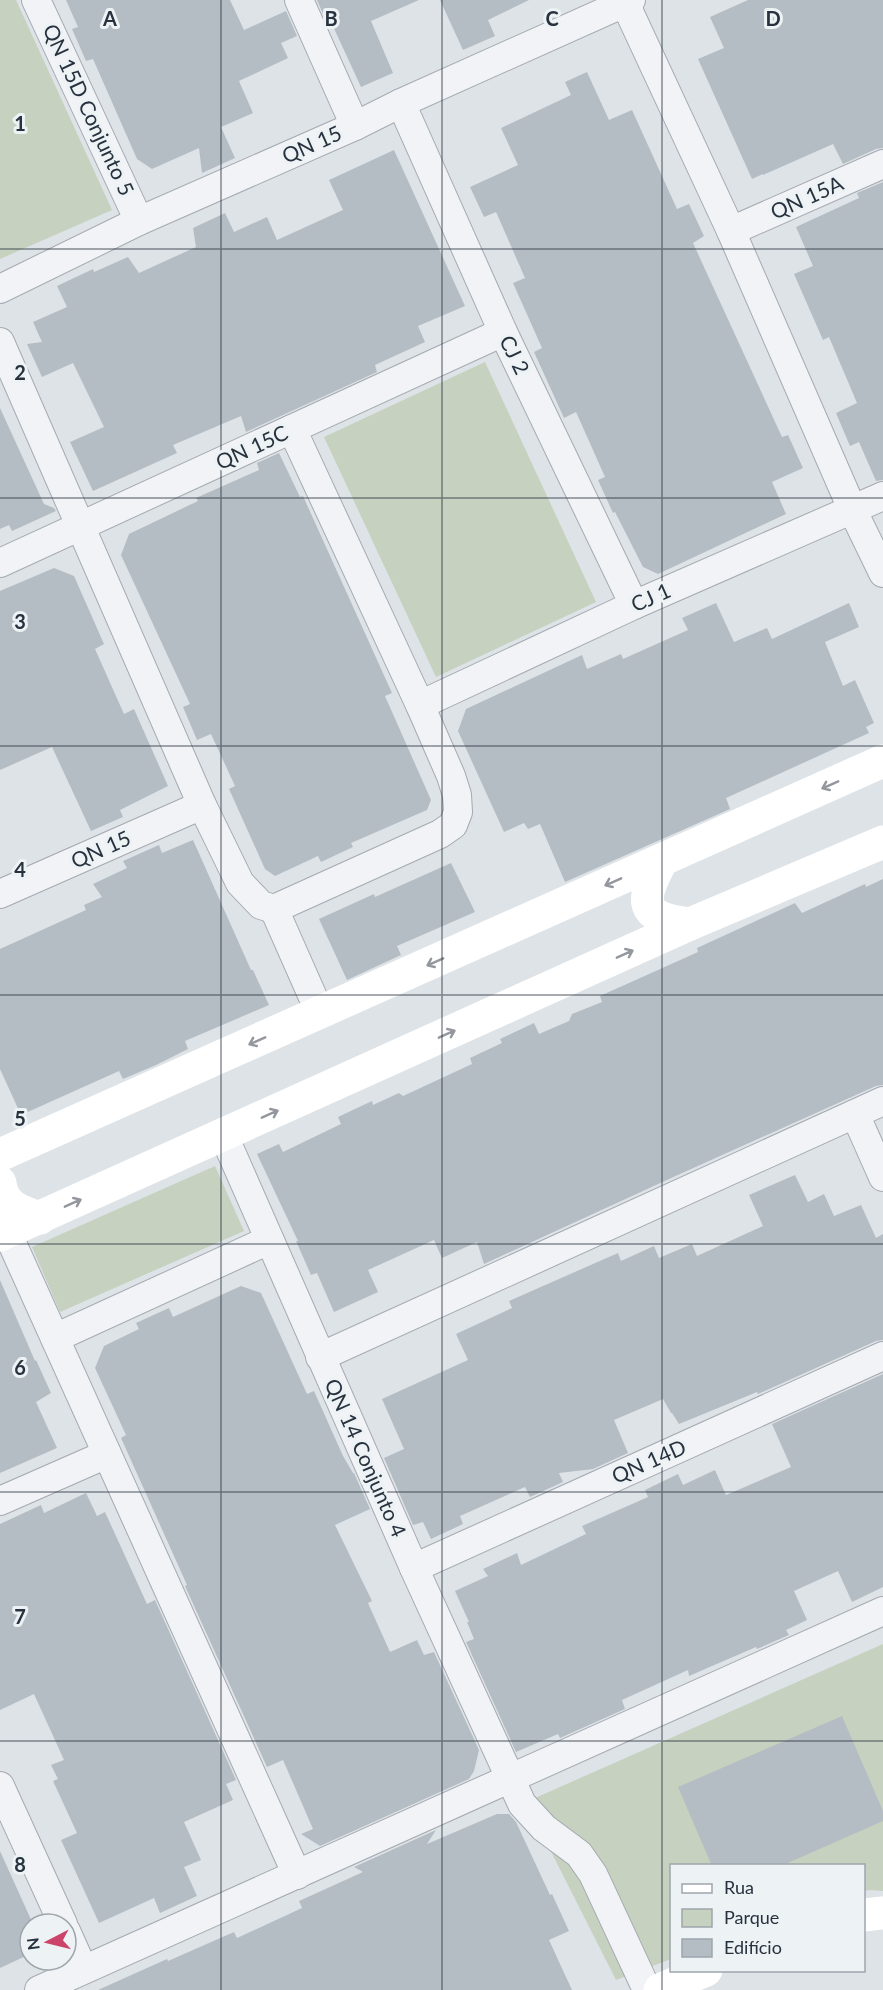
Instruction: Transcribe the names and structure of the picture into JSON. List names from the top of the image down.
{
  "streets": {
    "street": [
      "QN 15D Conjunto 5",
      "QN 15",
      "QN 15A",
      "CJ 2",
      "QN 15C",
      "CJ 1",
      "QN 14 Conjunto 4",
      "QN 14D"
    ]
  },
  "crossings": [
    ["QN 15D Conjunto 5", "QN 15"],
    ["QN 15", "CJ 2"],
    ["CJ 2", "QN 15C"],
    ["CJ 2", "CJ 1"],
    ["QN 14 Conjunto 4", "QN 14D"]
  ],
  "legend": ["Rua", "Parque", "Edifício"],
  "north": "left",
  "grid": {
    "columns": [
      "A",
      "B",
      "C",
      "D"
    ],
    "rows": [
      "1",
      "2",
      "3",
      "4",
      "5",
      "6",
      "7",
      "8"
    ]
  }
}
